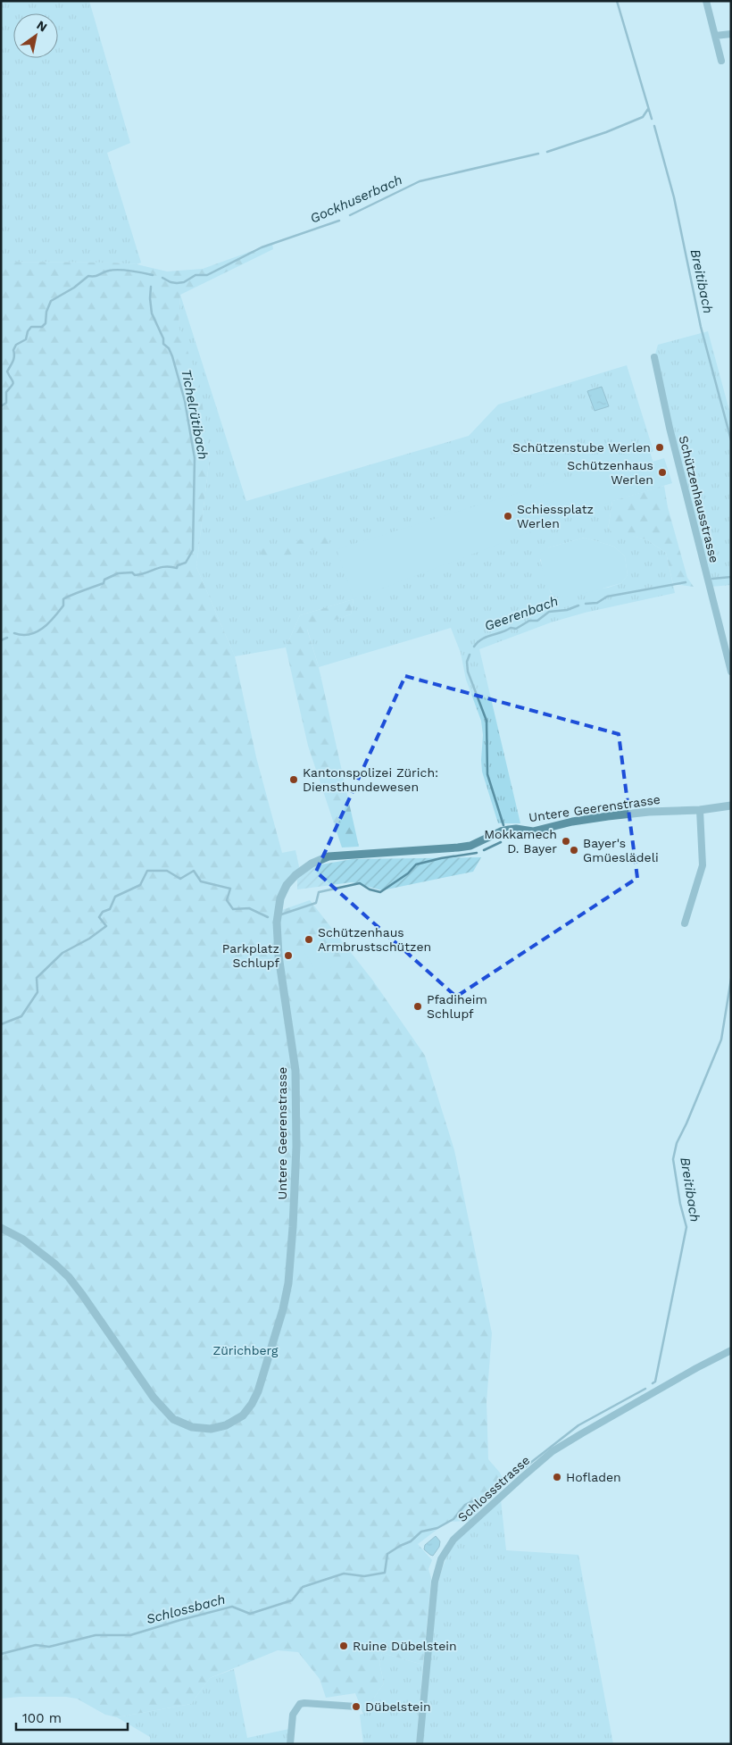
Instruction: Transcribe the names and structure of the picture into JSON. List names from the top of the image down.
{
  "streets": {
    "street": ["Schützenhausstrasse", "Untere Geerenstrasse", "Schlossstrasse"]
  },
  "water": [
    "Gockhuserbach",
    "Breitibach",
    "Tichelrütibach",
    "Geerenbach",
    "Schlossbach"
  ],
  "parks": ["Zürichberg"],
  "places": [
    "Schützenstube Werlen",
    "Schützenhaus Werlen",
    "Schiessplatz Werlen",
    "Kantonspolizei Zürich: Diensthundewesen",
    "Mokkamech D. Bayer",
    "Bayer's Gmüeslädeli",
    "Schützenhaus Armbrustschützen",
    "Parkplatz Schlupf",
    "Pfadiheim Schlupf",
    "Hofladen",
    "Ruine Dübelstein",
    "Dübelstein"
  ],
  "scale_bar": "100 m",
  "north": "top right"
}
